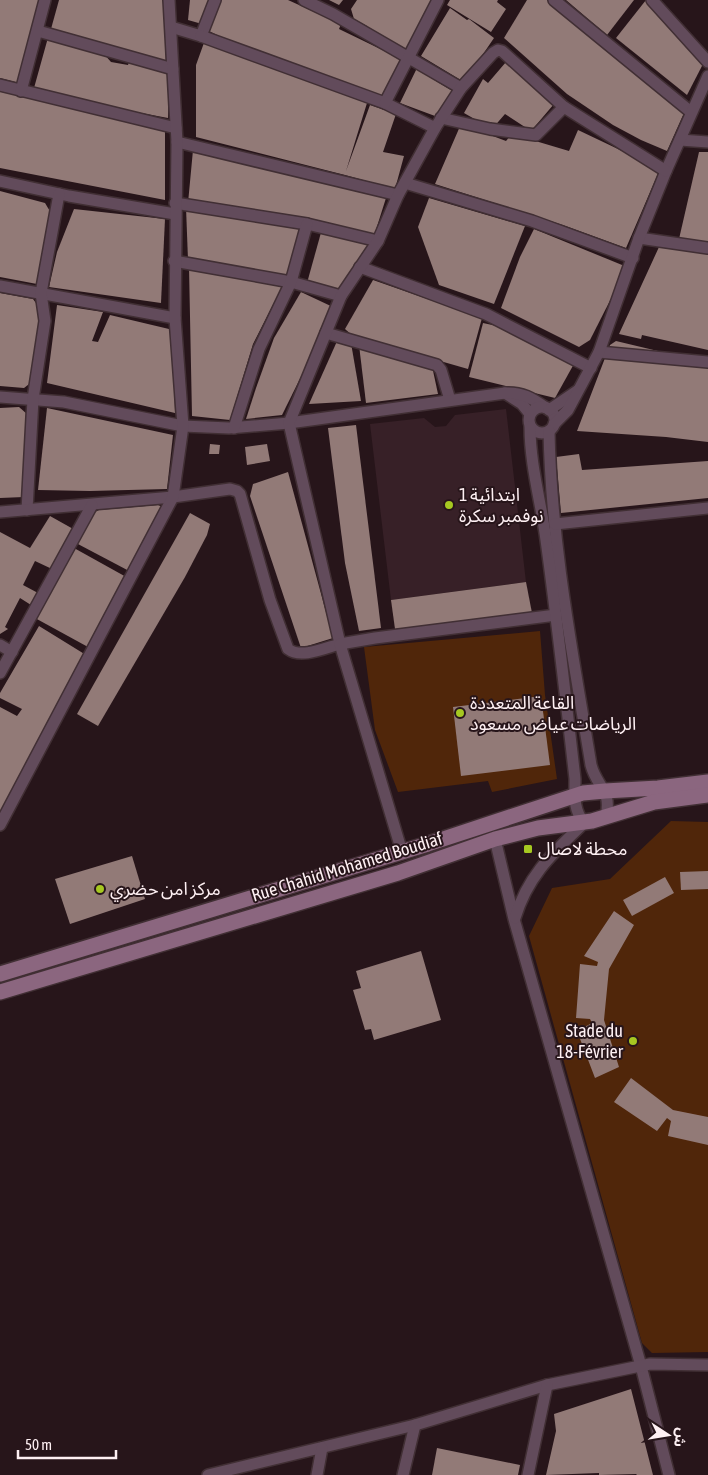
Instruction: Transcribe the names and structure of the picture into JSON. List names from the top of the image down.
{
  "streets": {
    "main road": ["Rue Chahid Mohamed Boudiaf"]
  },
  "places": {
    "other": [
      "ابتدائية 1 نوفمبر سكرة",
      "القاعة المتعددة الرياضات عياض مسعود",
      "مركز امن حضري",
      "Stade du 18-Février"
    ],
    "transit": ["محطة لاصال"]
  },
  "scale_bar": "50 m",
  "north": "right"
}
